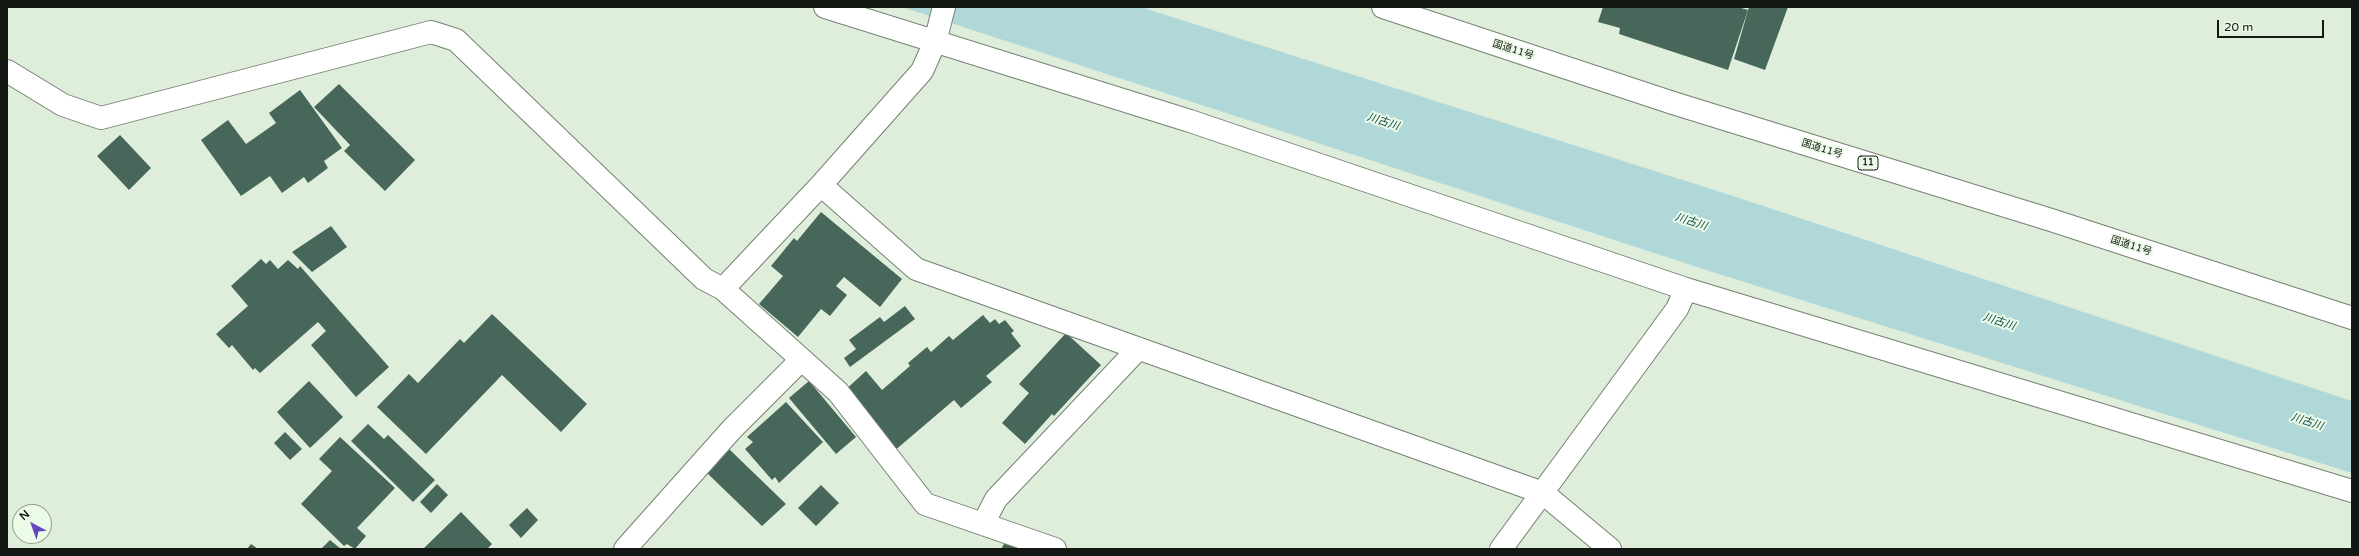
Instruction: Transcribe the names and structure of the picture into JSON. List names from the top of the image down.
{
  "streets": {
    "main road": ["国道11号", "11"]
  },
  "water": ["川古川"],
  "scale_bar": "20 m",
  "north": "top left"
}
